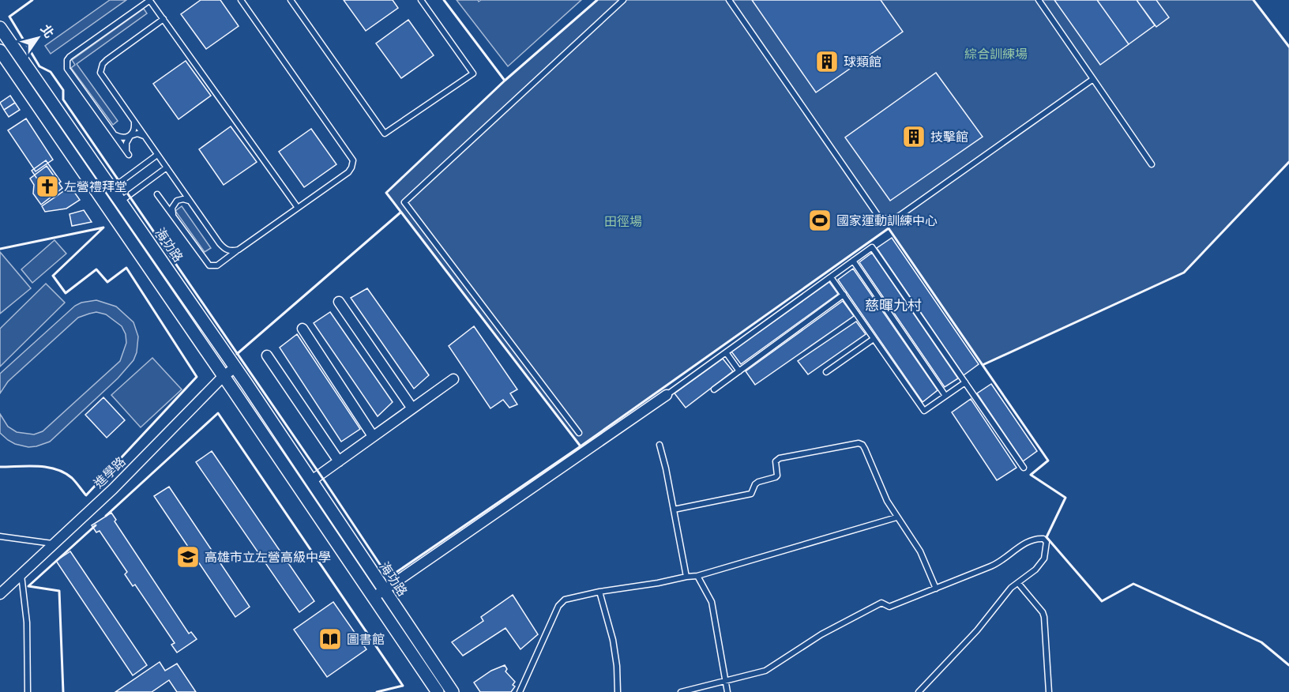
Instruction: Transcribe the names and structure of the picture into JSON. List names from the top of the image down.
{
  "streets": {
    "street": ["海功路", "進學路"]
  },
  "crossings": [
    ["海功路", "進學路"]
  ],
  "districts": ["慈暉九村"],
  "parks": ["綜合訓練場", "田徑場"],
  "places": {
    "building": ["球類館", "技擊館"],
    "church": ["左營禮拜堂"],
    "sports": ["國家運動訓練中心"],
    "school or university": ["高雄市立左營高級中學"],
    "library": ["圖書館"]
  },
  "north": "top right"
}
